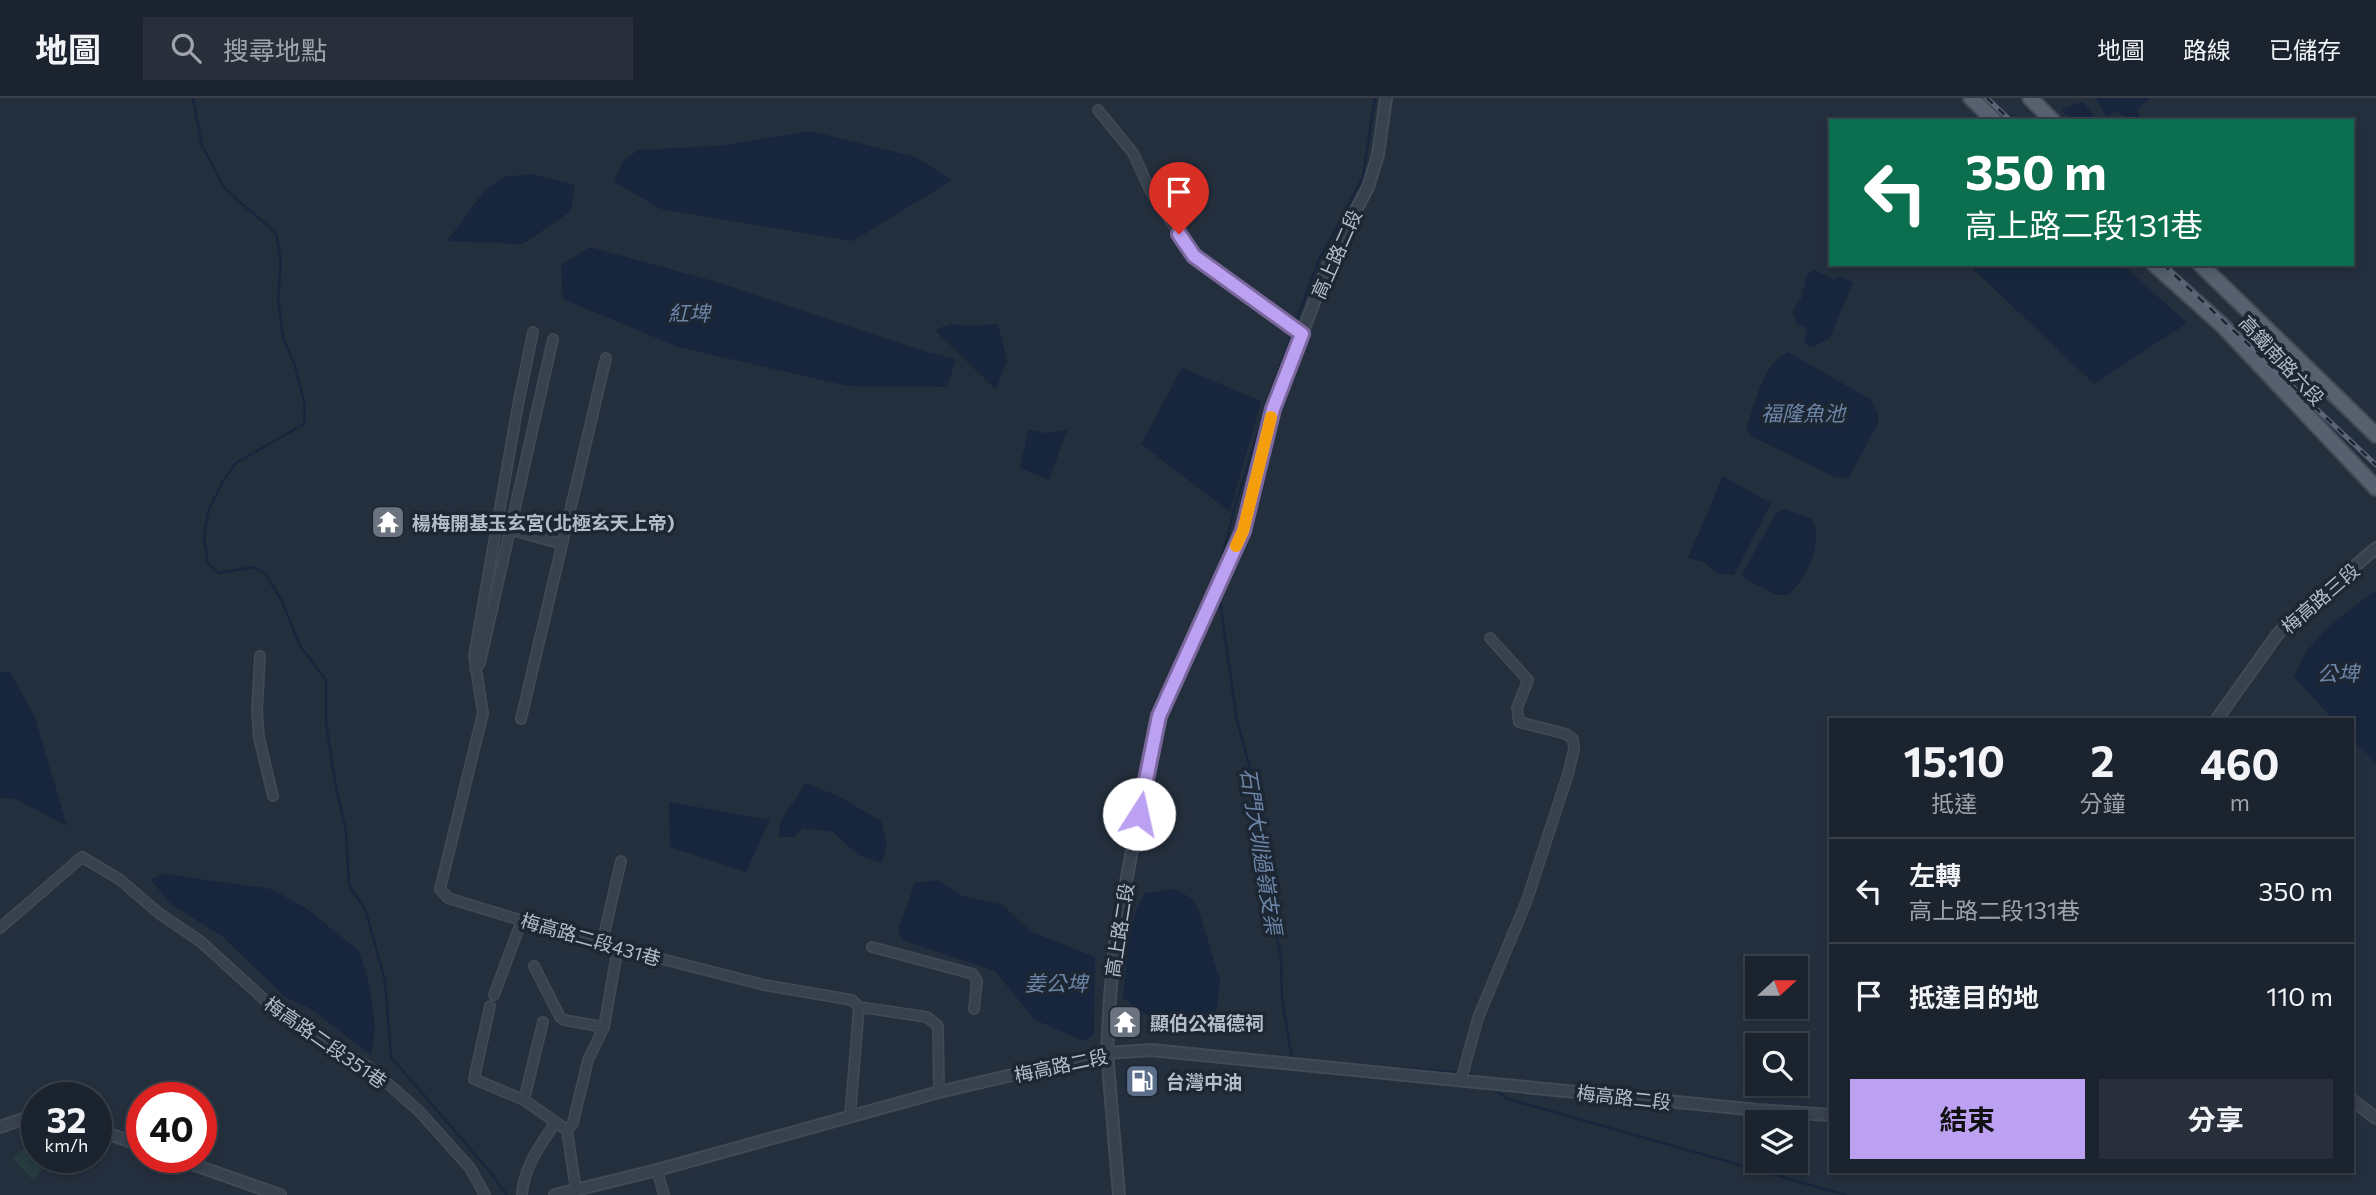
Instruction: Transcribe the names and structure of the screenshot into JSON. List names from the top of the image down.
{
  "streets": {
    "main road": ["高鐵南路六段"],
    "street": [
      "高上路二段",
      "梅高路三段",
      "梅高路二段431巷",
      "梅高路二段351巷",
      "梅高路二段"
    ]
  },
  "crossings": [
    ["高上路二段", "梅高路二段"],
    ["梅高路二段431巷", "梅高路二段"]
  ],
  "water": [
    "紅埤",
    "福隆魚池",
    "公埤",
    "石門大圳過嶺支渠",
    "姜公埤"
  ],
  "places": {
    "temple": ["楊梅開基玉玄宮(北極玄天上帝)", "顯伯公福德祠"],
    "fuel station": ["台灣中油"]
  },
  "north": "right",
  "page": {
    "header": "地圖",
    "search": "搜尋地點",
    "nav": ["地圖", "路線", "已儲存"],
    "turn": ["350 m", "高上路二段131巷"],
    "eta": [
      "15:10",
      "抵達",
      "2",
      "分鐘",
      "460",
      "m"
    ],
    "list": [
      {
        "name": "左轉",
        "note": "高上路二段131巷",
        "value": "350 m"
      },
      {
        "name": "抵達目的地",
        "value": "110 m"
      }
    ],
    "buttons": ["結束", "分享"],
    "speed": "32 km/h",
    "limit": "40"
  }
}
